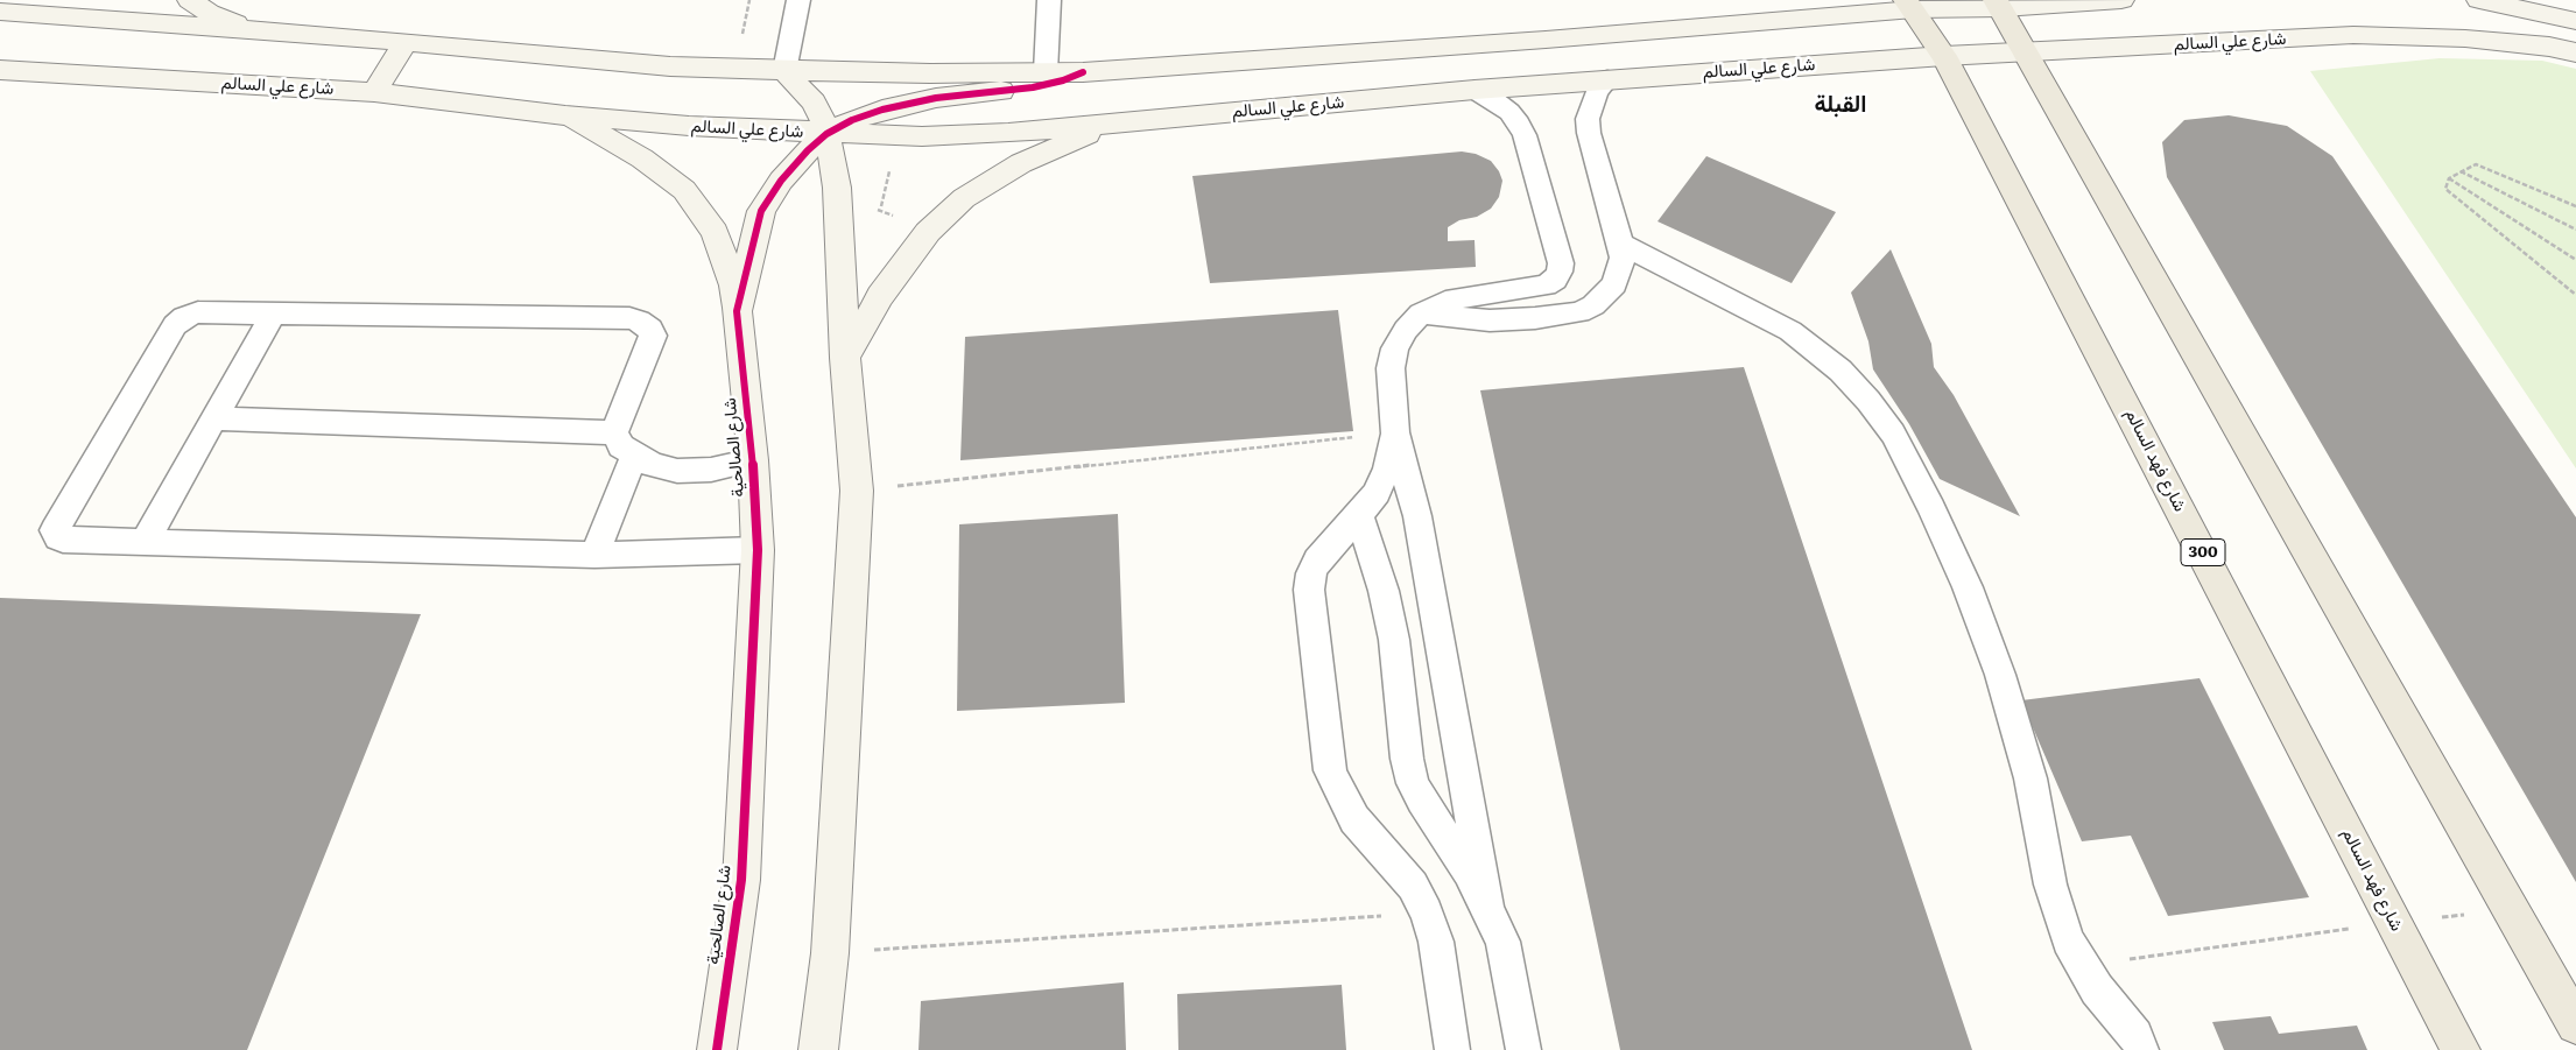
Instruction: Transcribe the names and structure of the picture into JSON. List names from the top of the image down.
{
  "streets": {
    "main road": [
      "شارع علي السالم",
      "شارع الصالحية",
      "شارع فهد السالم",
      "300"
    ]
  },
  "crossings": [
    ["شارع علي السالم", "شارع الصالحية"],
    ["شارع علي السالم", "شارع فهد السالم"]
  ],
  "districts": ["القبلة"]
}
